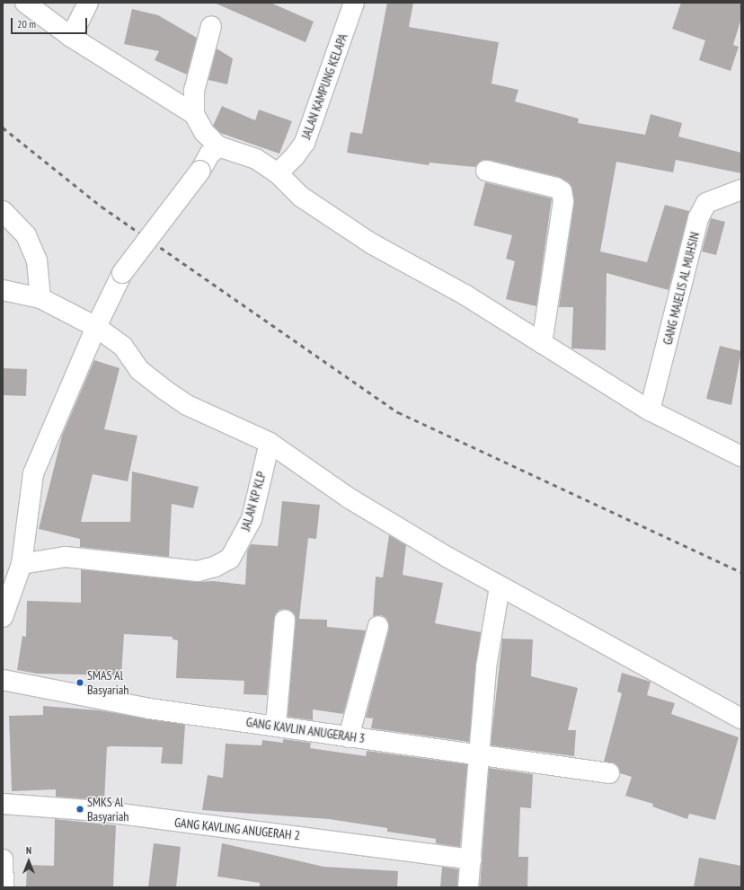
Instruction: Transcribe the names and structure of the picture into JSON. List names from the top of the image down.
{
  "streets": {
    "street": [
      "JALAN KAMPUNG KELAPA",
      "GANG MAJELIS AL MUHSIN",
      "JALAN KP KLP",
      "GANG KAVLIN ANUGERAH 3",
      "GANG KAVLING ANUGERAH 2"
    ]
  },
  "places": ["SMAS Al Basyariah", "SMKS Al Basyariah"],
  "scale_bar": "20 m",
  "north": "top"
}
